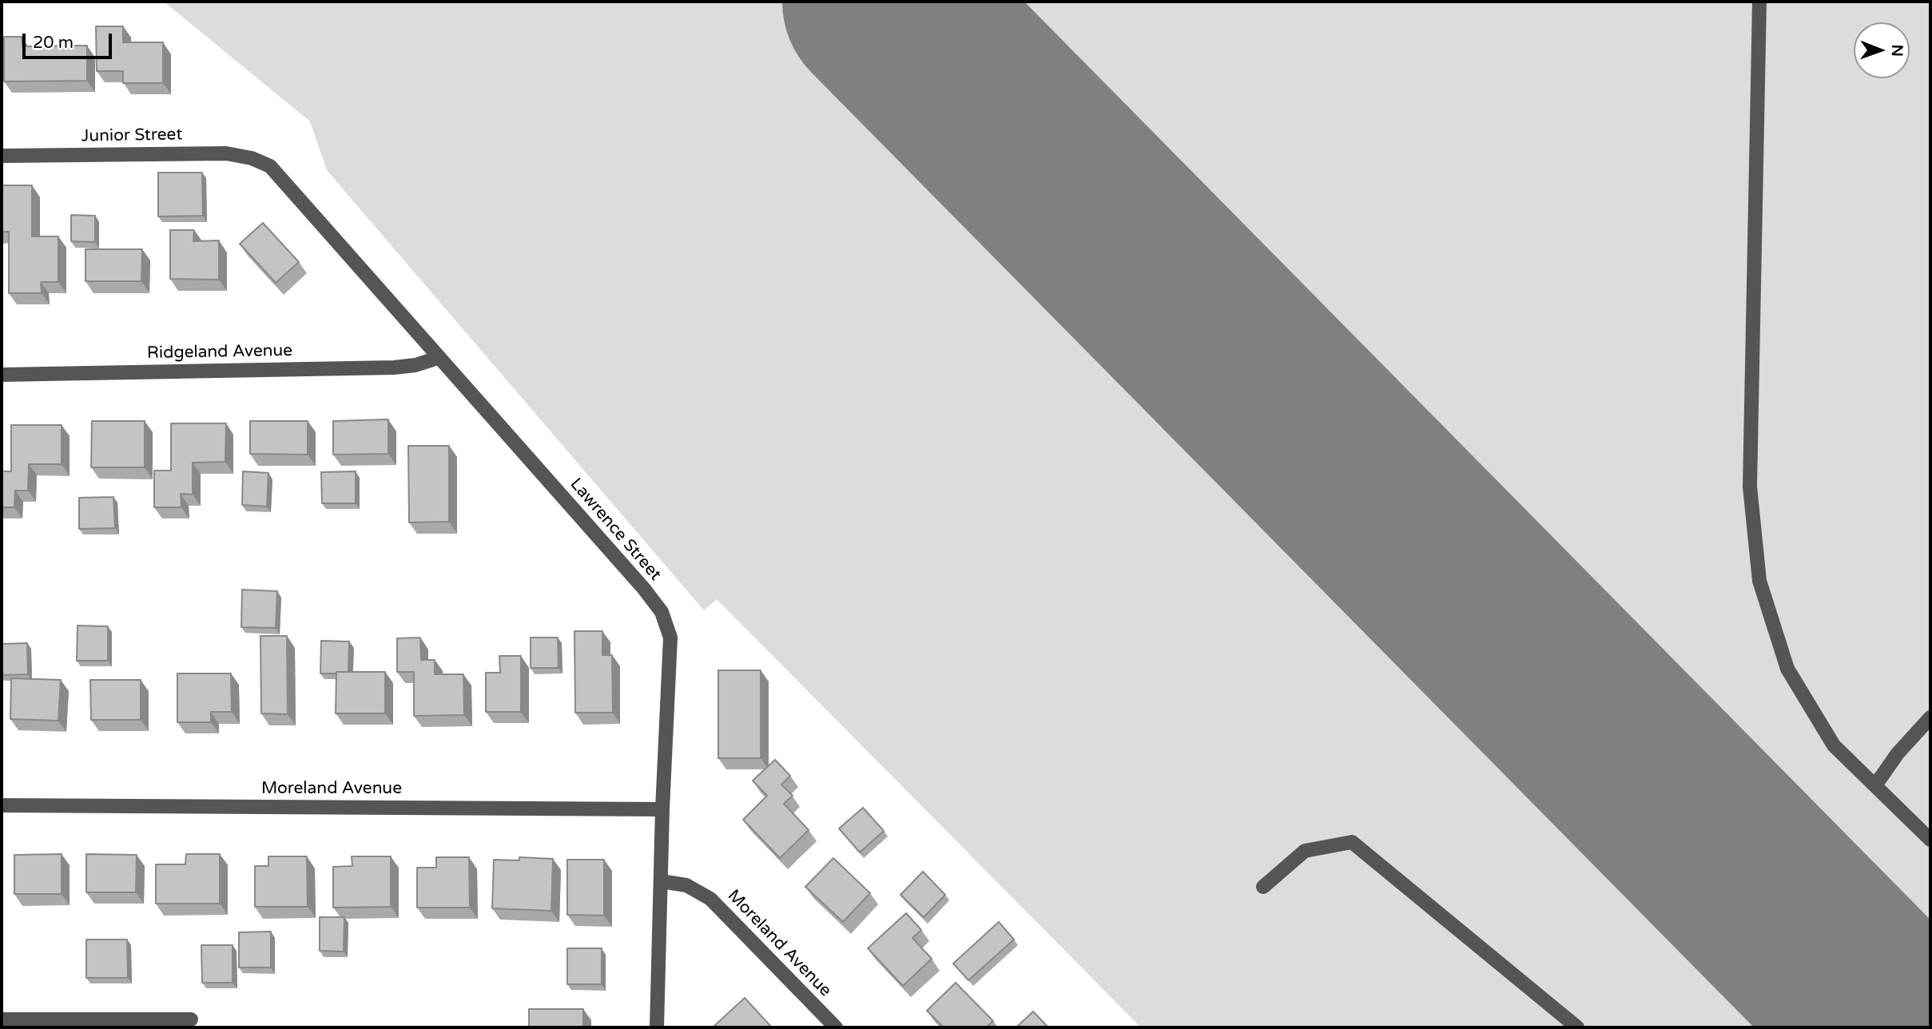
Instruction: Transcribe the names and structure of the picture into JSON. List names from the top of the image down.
{
  "streets": {
    "street": [
      "Junior Street",
      "Ridgeland Avenue",
      "Lawrence Street",
      "Moreland Avenue"
    ]
  },
  "crossings": [
    ["Junior Street", "Lawrence Street"],
    ["Ridgeland Avenue", "Lawrence Street"],
    ["Lawrence Street", "Moreland Avenue"]
  ],
  "scale_bar": "20 m",
  "north": "right"
}
